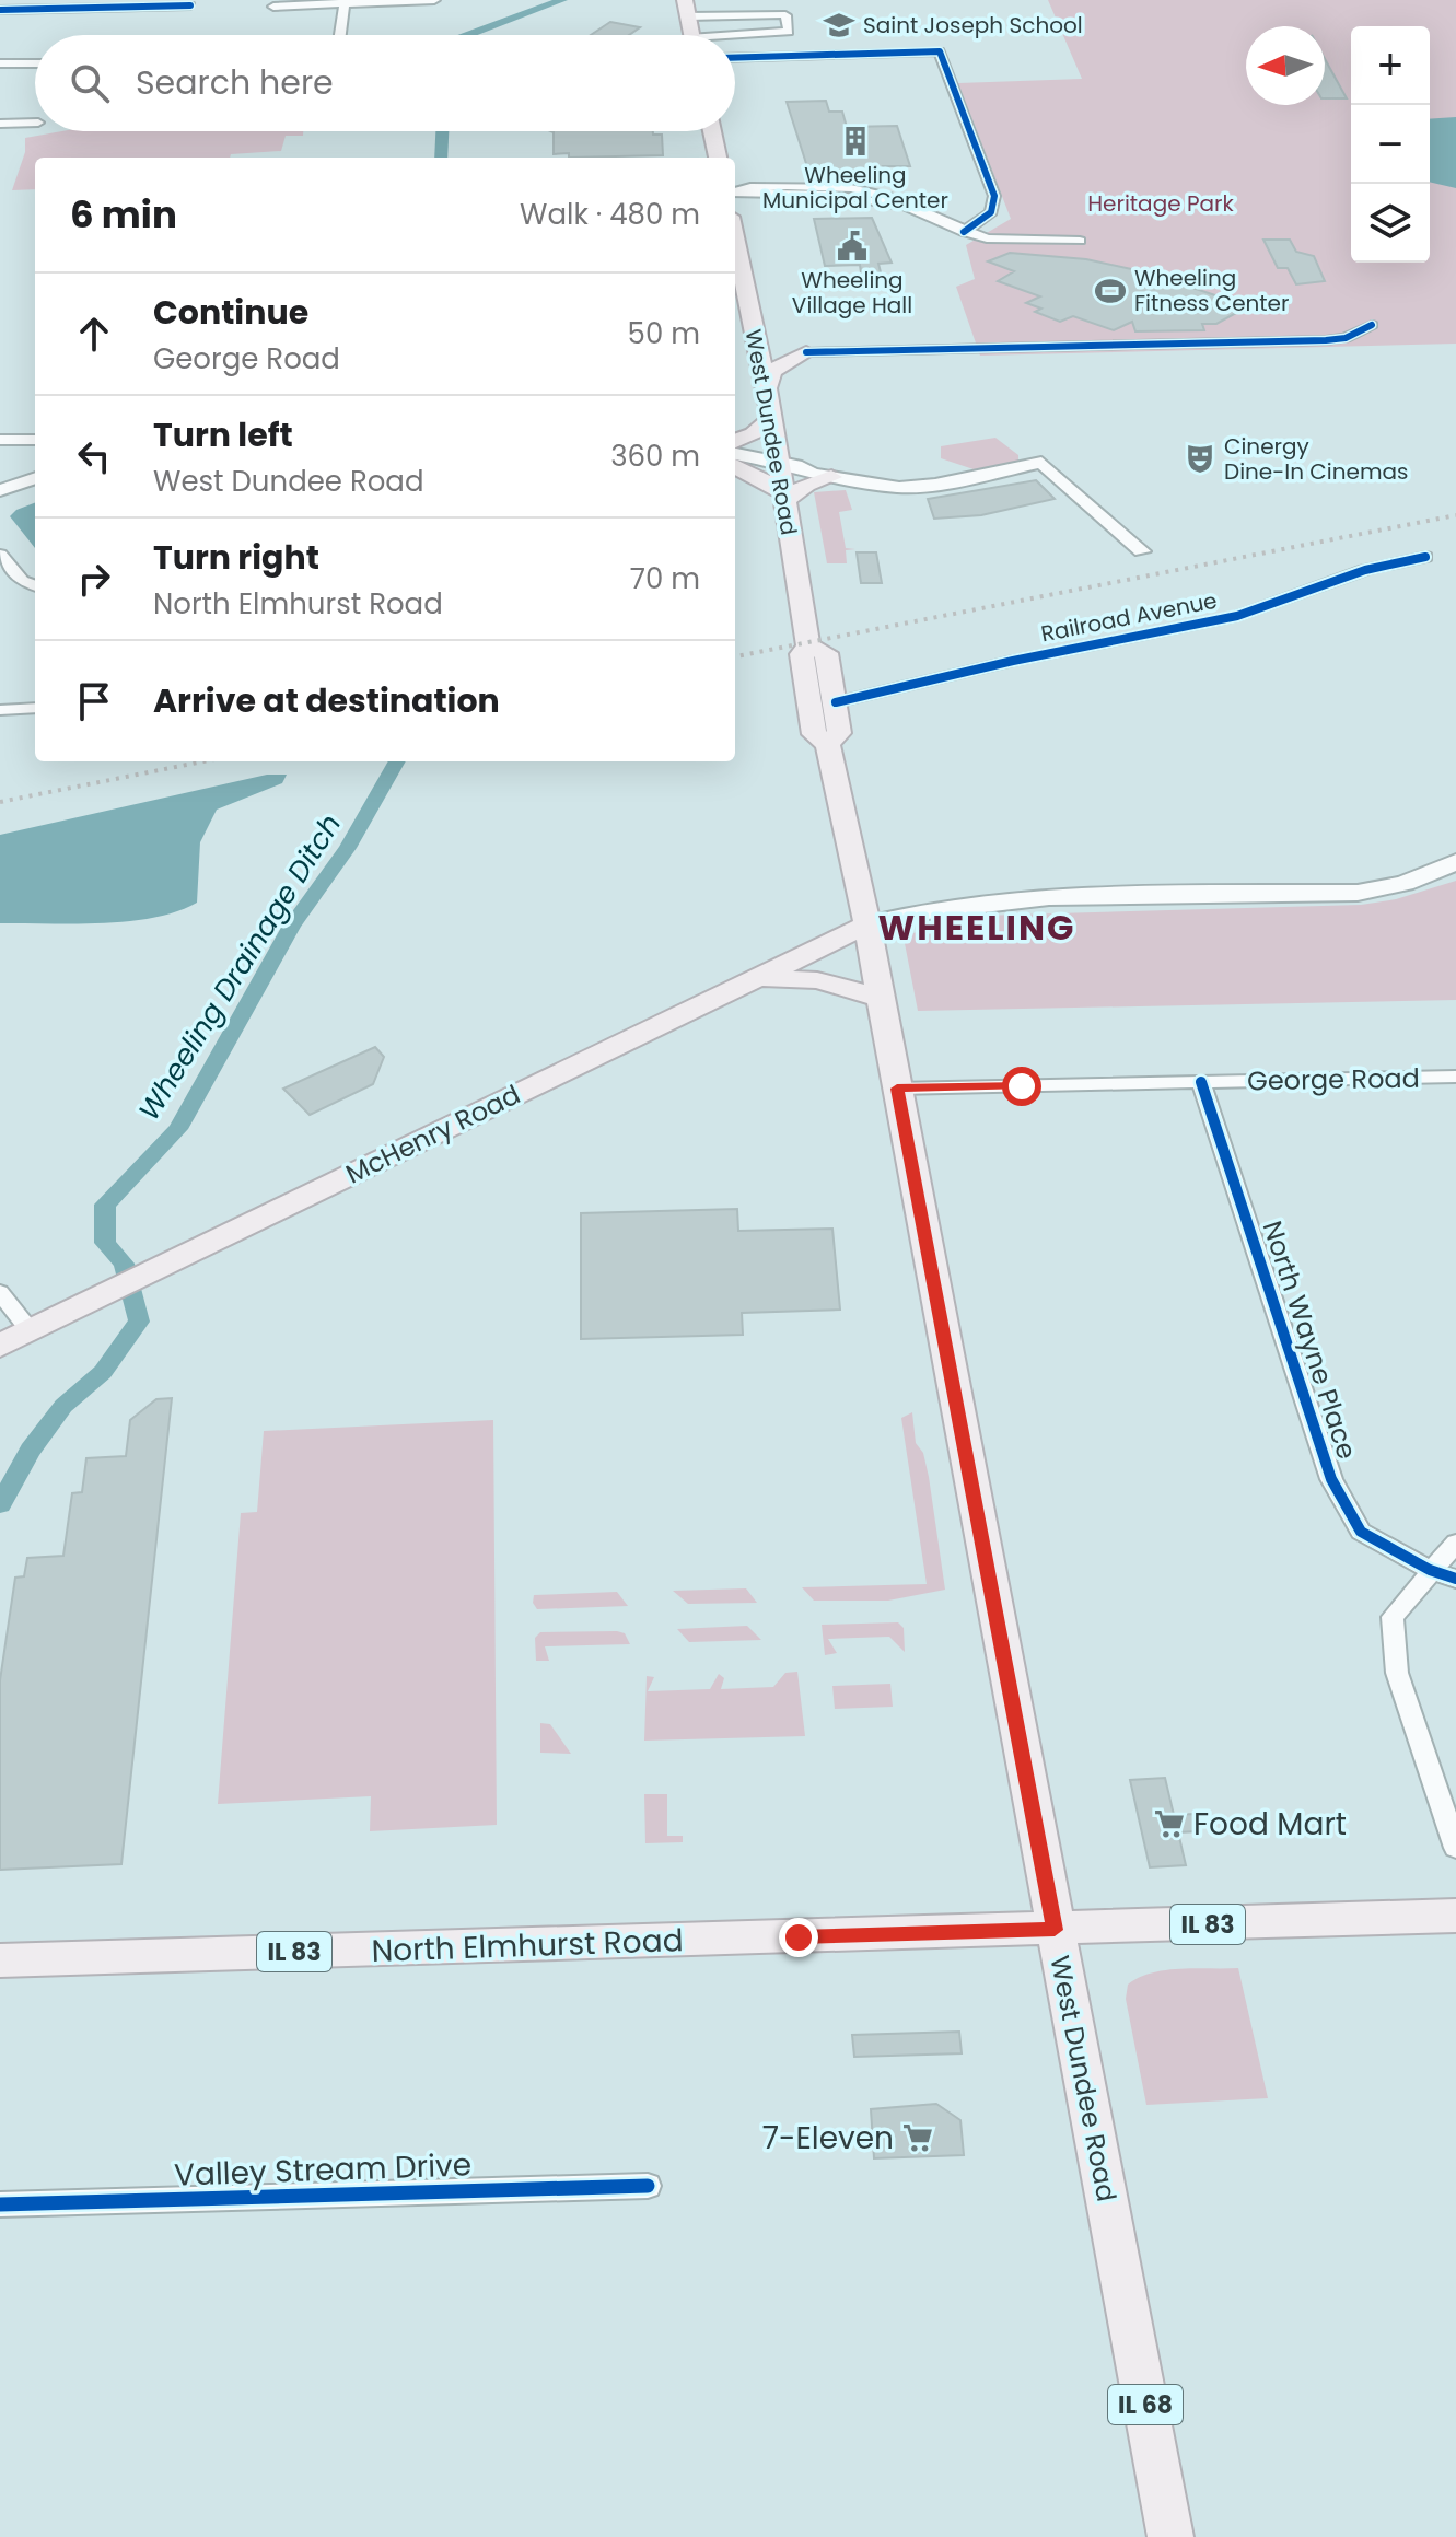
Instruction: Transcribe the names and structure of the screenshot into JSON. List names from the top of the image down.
{
  "streets": {
    "main road": [
      "West Dundee Road",
      "McHenry Road",
      "IL 83",
      "North Elmhurst Road",
      "IL 68"
    ],
    "street": [
      "Railroad Avenue",
      "George Road",
      "North Wayne Place",
      "Valley Stream Drive"
    ]
  },
  "crossings": [
    ["West Dundee Road", "Railroad Avenue"],
    ["West Dundee Road", "George Road"],
    ["West Dundee Road", "McHenry Road"],
    ["West Dundee Road", "IL 83"],
    ["West Dundee Road", "North Elmhurst Road"],
    ["George Road", "North Wayne Place"],
    ["IL 83", "North Elmhurst Road"]
  ],
  "districts": ["WHEELING"],
  "water": ["Wheeling Drainage Ditch"],
  "parks": ["Heritage Park"],
  "places": {
    "school or university": ["Saint Joseph School"],
    "building": ["Wheeling Municipal Center"],
    "public building": ["Wheeling Village Hall"],
    "sports": ["Wheeling Fitness Center"],
    "theatre": ["Cinergy Dine-In Cinemas"],
    "supermarket": ["Food Mart", "7-Eleven"]
  },
  "north": "left",
  "page": {
    "map_buttons": ["+", "−"],
    "search": "Search here",
    "heading": ["6 min", "Walk · 480 m"],
    "list": [
      ["Continue", "George Road", "50 m"],
      ["Turn left", "West Dundee Road", "360 m"],
      ["Turn right", "North Elmhurst Road", "70 m"],
      "Arrive at destination"
    ]
  }
}
